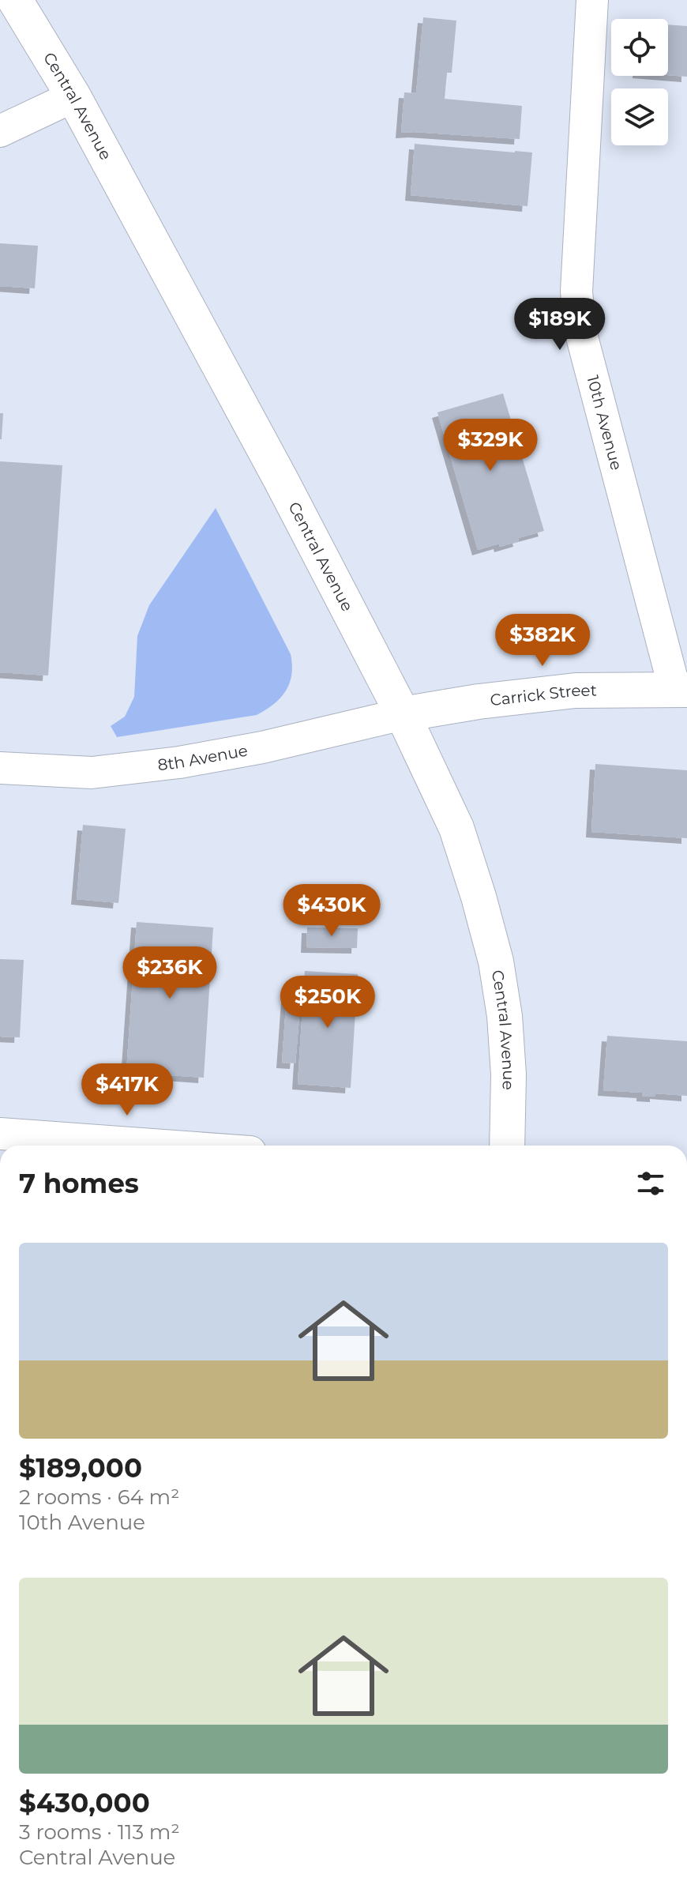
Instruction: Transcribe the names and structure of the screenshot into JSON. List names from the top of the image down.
{
  "streets": {
    "main road": ["Central Avenue", "Carrick Street"],
    "street": ["10th Avenue", "8th Avenue"]
  },
  "crossings": [
    ["Central Avenue", "Carrick Street"],
    ["Central Avenue", "8th Avenue"],
    ["10th Avenue", "Carrick Street"],
    ["Carrick Street", "8th Avenue"]
  ],
  "page": {
    "price": [
      "$189K",
      "$329K",
      "$382K",
      "$430K",
      "$236K",
      "$250K",
      "$417K"
    ],
    "heading": "7 homes",
    "list": [
      {
        "name": "$189,000",
        "note": "2 rooms · 64 m² · 10th Avenue"
      },
      {
        "name": "$430,000",
        "note": "3 rooms · 113 m² · Central Avenue"
      }
    ]
  }
}
